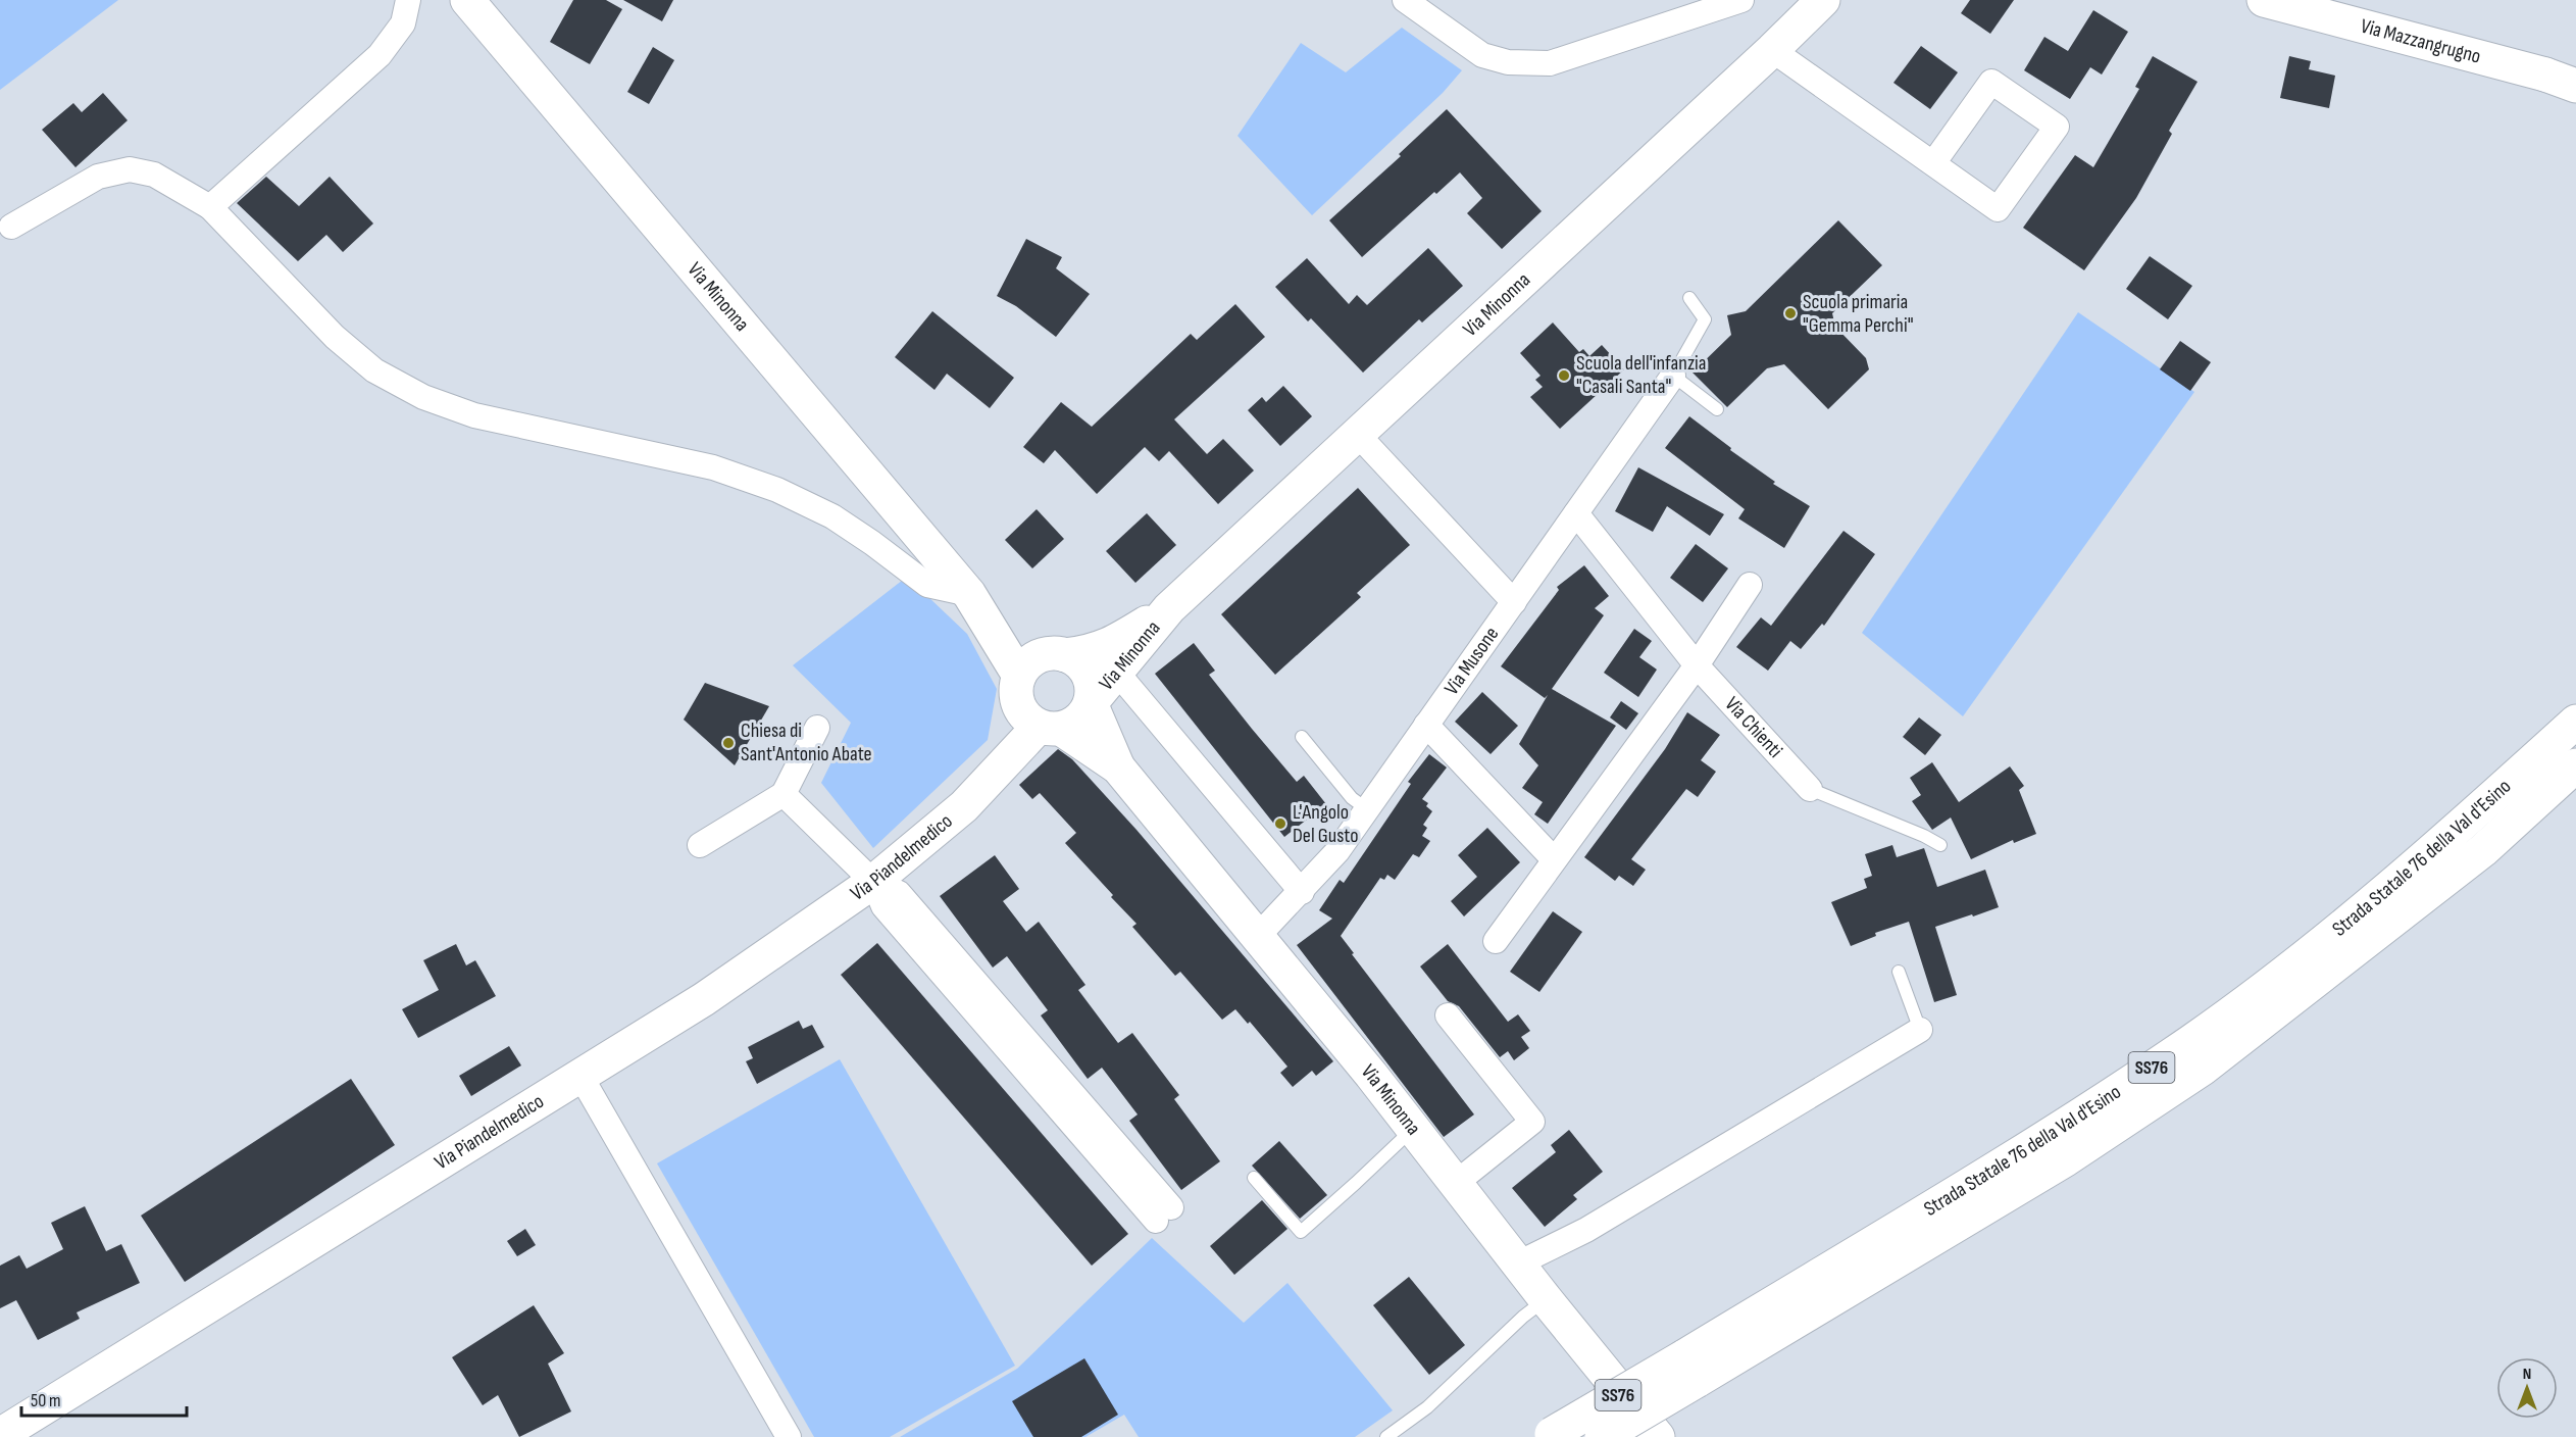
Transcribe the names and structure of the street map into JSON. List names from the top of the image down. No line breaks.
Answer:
{"streets":{"main road":["Via Mazzangrugno","Via Minonna","Via Piandelmedico","Strada Statale 76 della Val d'Esino","SS76"],"street":["Via Musone","Via Chienti"]},"crossings":[["Via Minonna","Via Musone"],["Via Minonna","Via Piandelmedico"],["Via Musone","Via Chienti"]],"places":["Scuola primaria \"Gemma Perchi\"","Scuola dell'infanzia \"Casali Santa\"","Chiesa di Sant'Antonio Abate","L'Angolo Del Gusto"],"scale_bar":"50 m","north":"top"}
